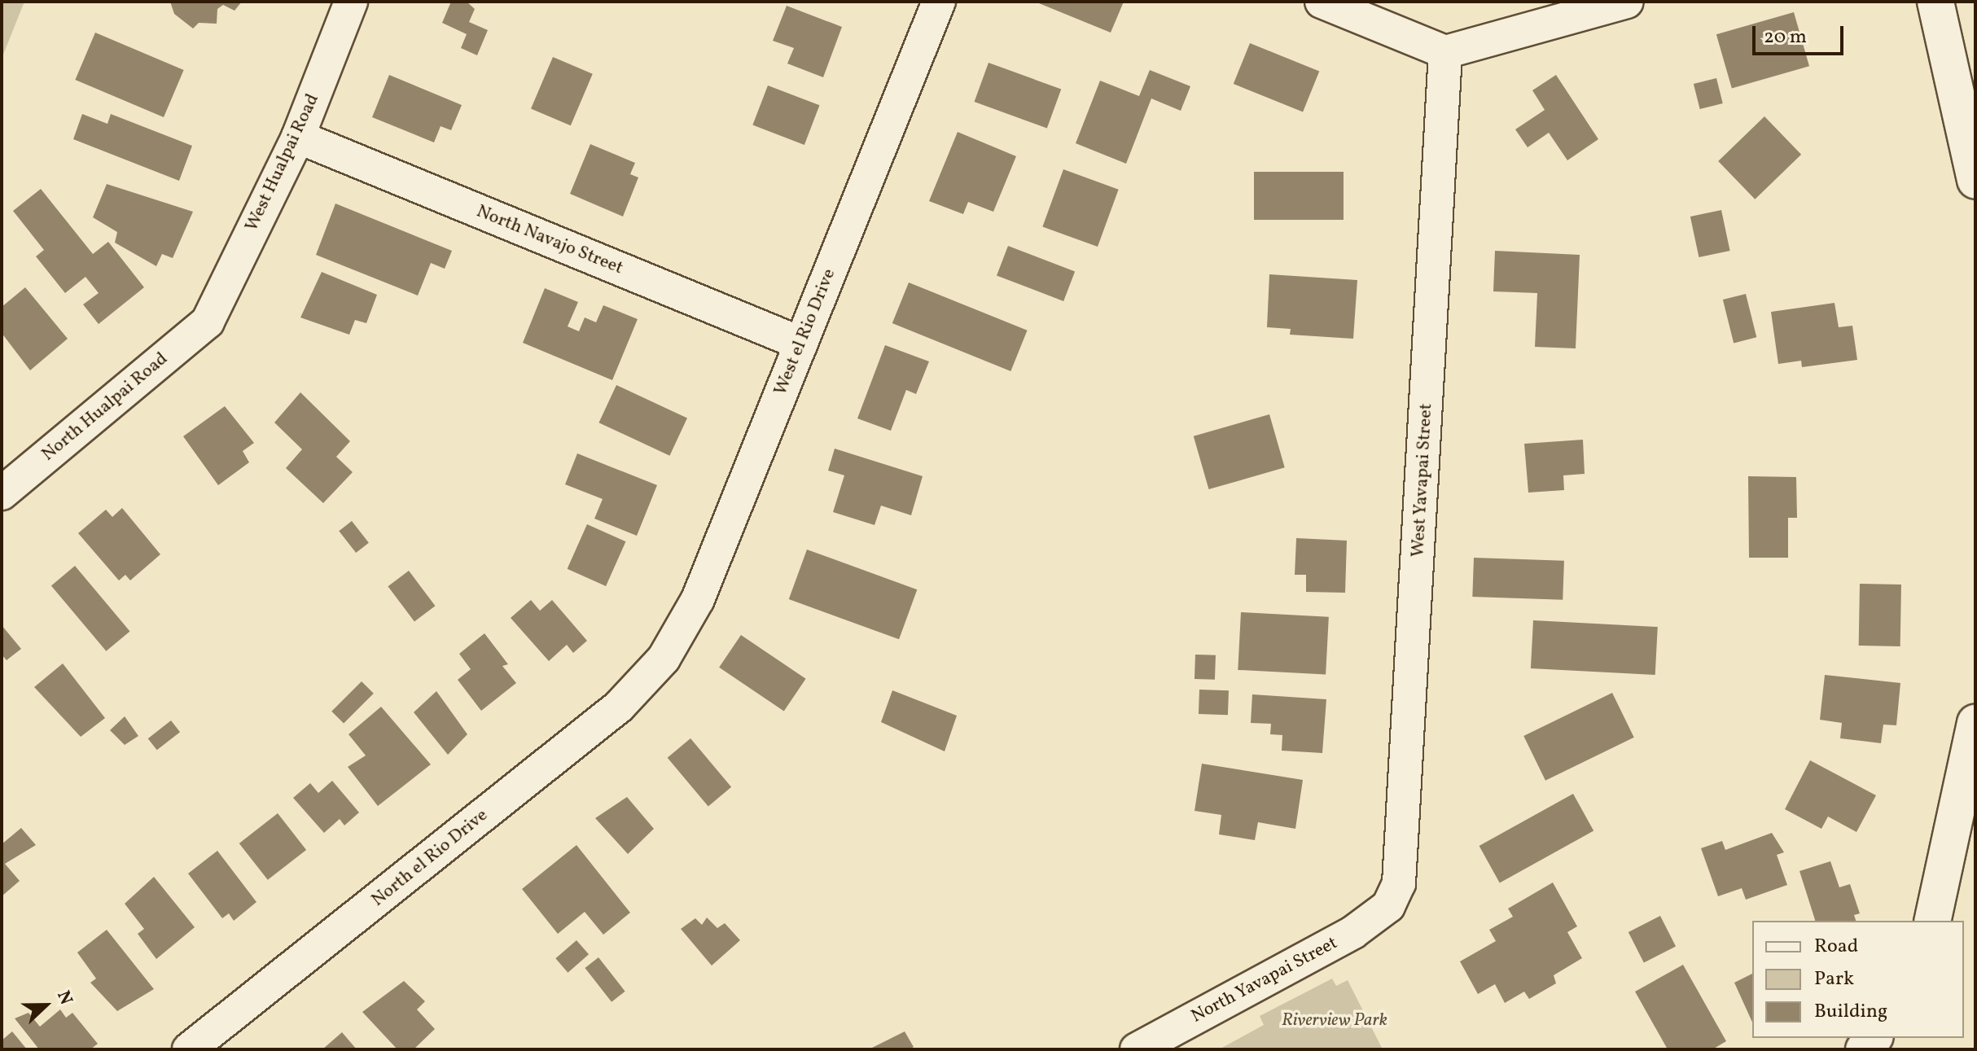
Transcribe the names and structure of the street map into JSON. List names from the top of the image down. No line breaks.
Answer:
{"streets":{"street":["West Hualpai Road","North Navajo Street","West el Rio Drive","North Hualpai Road","West Yavapai Street","North el Rio Drive","North Yavapai Street"]},"crossings":[["West Hualpai Road","North Navajo Street"],["West Hualpai Road","North Hualpai Road"],["North Navajo Street","West el Rio Drive"],["West el Rio Drive","North el Rio Drive"],["West Yavapai Street","North Yavapai Street"]],"parks":["Riverview Park"],"legend":["Road","Park","Building"],"scale_bar":"20 m","north":"right"}
